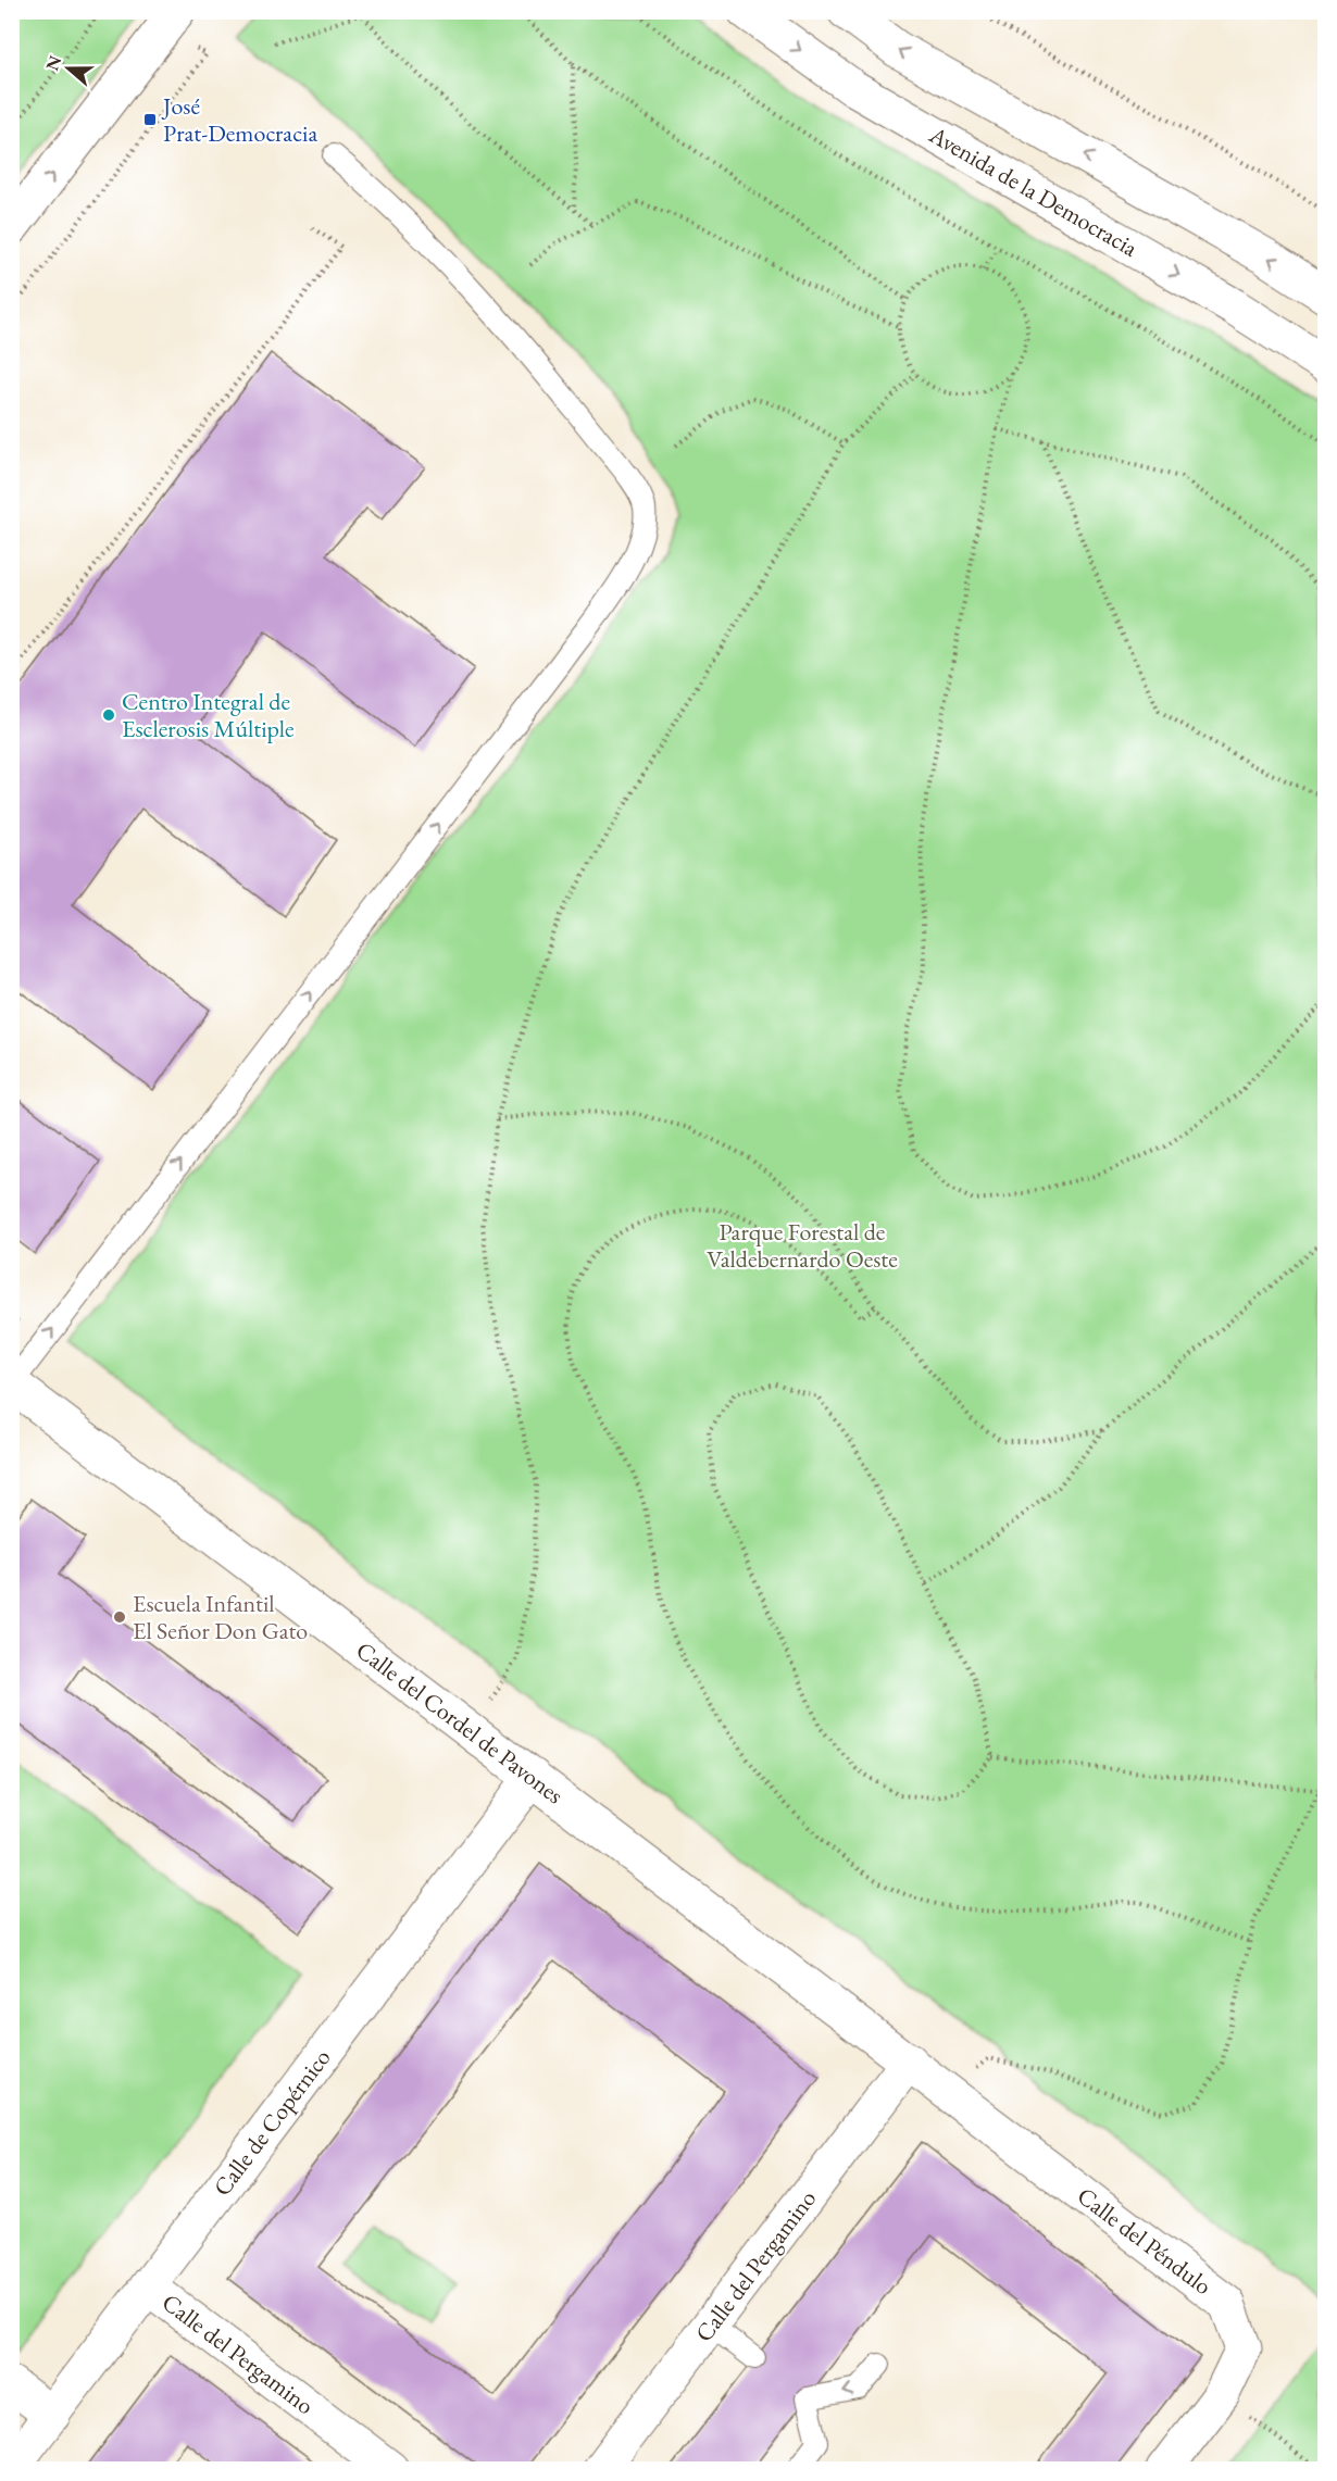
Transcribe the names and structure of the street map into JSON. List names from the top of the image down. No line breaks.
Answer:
{"streets":{"street":["Avenida de la Democracia","Calle del Cordel de Pavones","Calle de Copérnico","Calle del Péndulo","Calle del Pergamino"]},"crossings":[["Calle del Cordel de Pavones","Calle de Copérnico"],["Calle del Cordel de Pavones","Calle del Péndulo"],["Calle del Cordel de Pavones","Calle del Pergamino"],["Calle de Copérnico","Calle del Pergamino"],["Calle del Péndulo","Calle del Pergamino"]],"parks":["Parque Forestal de Valdebernardo Oeste"],"places":{"transit":["José Prat-Democracia"],"other":["Centro Integral de Esclerosis Múltiple","Escuela Infantil El Señor Don Gato"]},"north":"left"}
